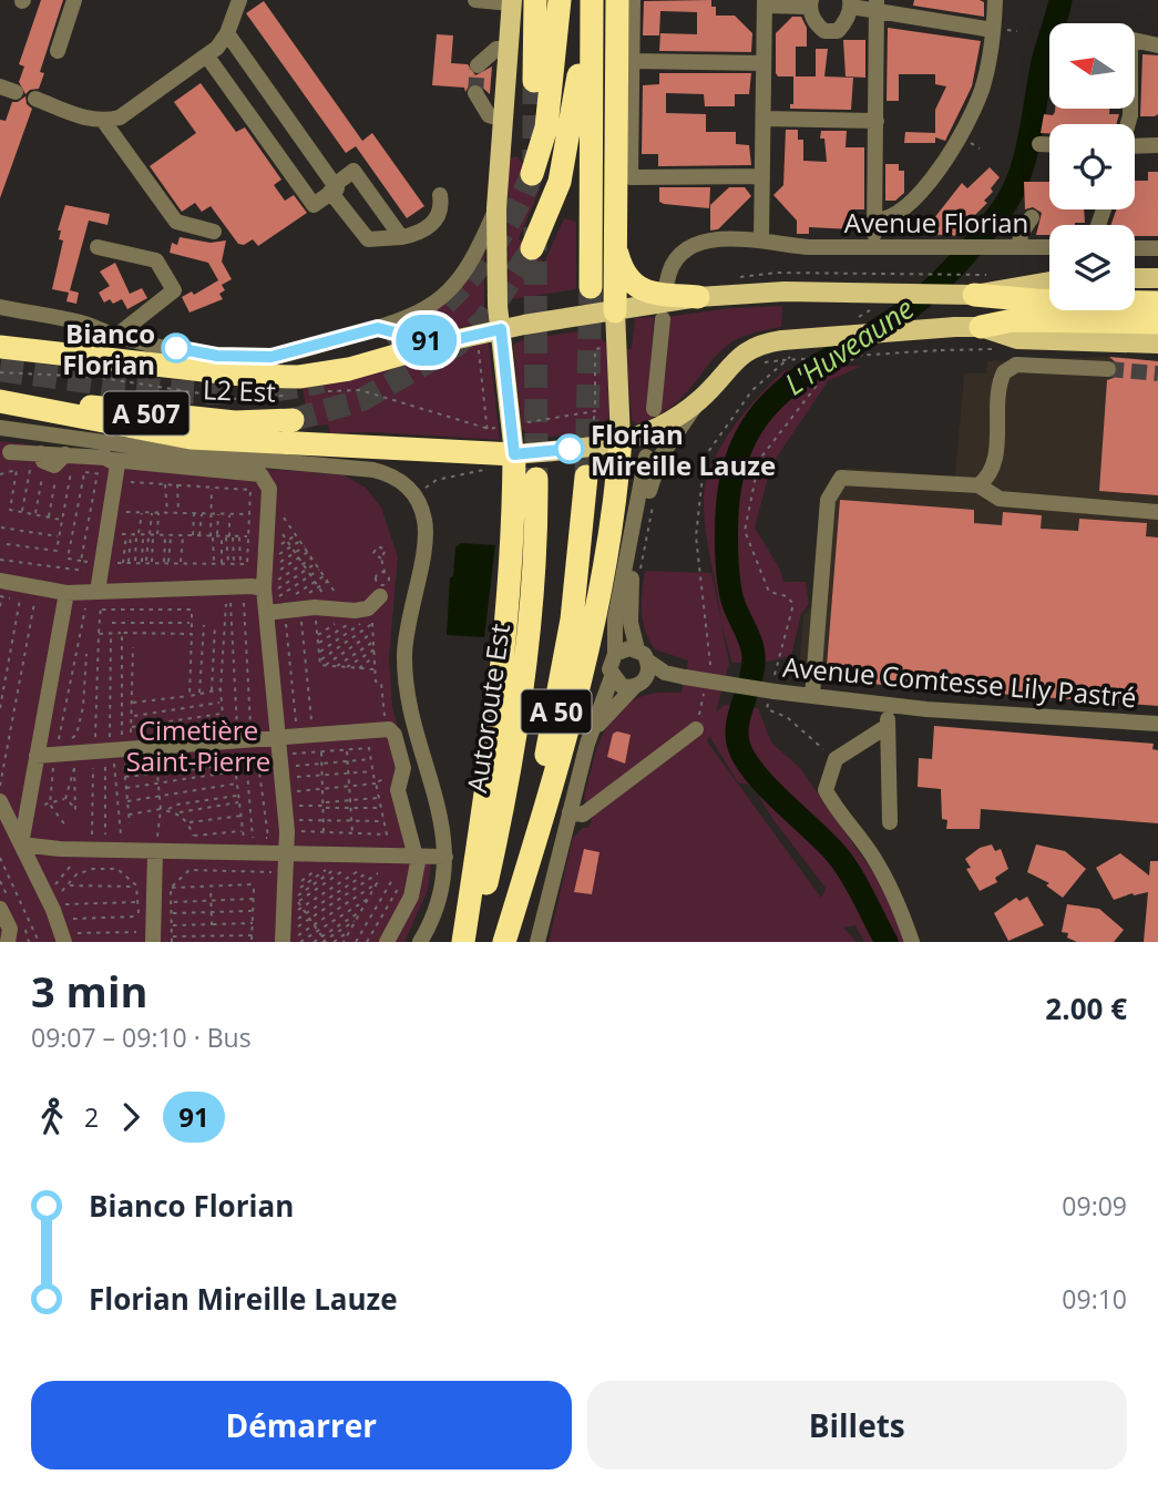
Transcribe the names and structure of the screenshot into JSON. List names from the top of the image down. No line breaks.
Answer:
{"streets":{"highway":["L2 Est","A 507","Autoroute Est","A 50"],"street":["Avenue Florian","Avenue Comtesse Lily Pastré"]},"water":["L'Huveaune"],"parks":["Cimetière Saint-Pierre"],"places":["Bianco Florian","Florian Mireille Lauze"],"lines":["bus line 91"],"north":"left","page":{"on_map":"91","heading":["3 min","09:07 – 09:10 · Bus","2.00 €"],"legs":["2","91"],"list":[{"name":"Bianco Florian","value":"09:09"},{"name":"Florian Mireille Lauze","value":"09:10"}],"buttons":["Démarrer","Billets"]}}
